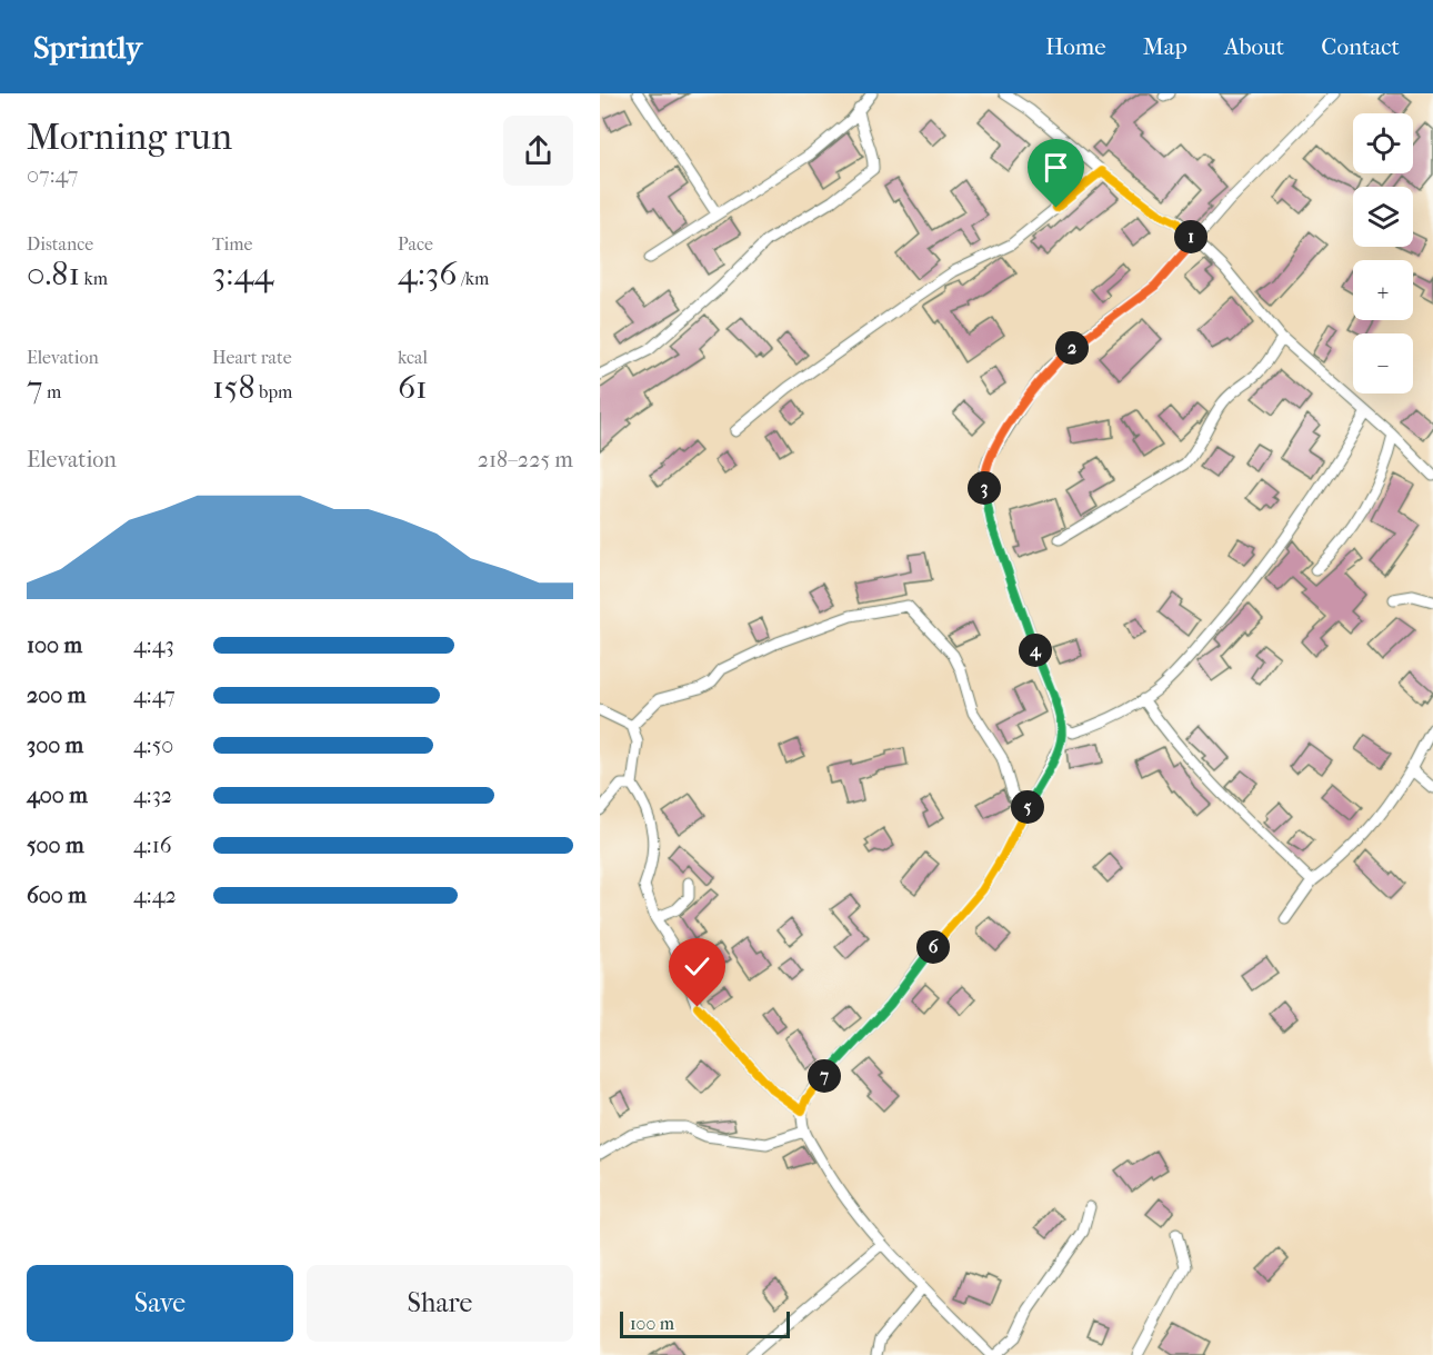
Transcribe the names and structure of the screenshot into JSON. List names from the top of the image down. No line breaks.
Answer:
{"scale_bar":"100 m","page":{"header":"Sprintly","nav":["Home","Map","About","Contact"],"heading":["Morning run","07:47"],"map_buttons":["+","−"],"stats":[["Distance","0.81 km"],["Time","3:44"],["Pace","4:36 /km"],["Elevation","7 m"],["Heart rate","158 bpm"],["kcal","61"]],"pins":["1","2","3","4","5","6","7"],"chart":["Elevation","218–225 m"],"list":[{"name":"100 m","note":"4:43"},{"name":"200 m","note":"4:47"},{"name":"300 m","note":"4:50"},{"name":"400 m","note":"4:32"},{"name":"500 m","note":"4:16"},{"name":"600 m","note":"4:42"}],"buttons":["Save","Share"],"scale":"100 m"}}
